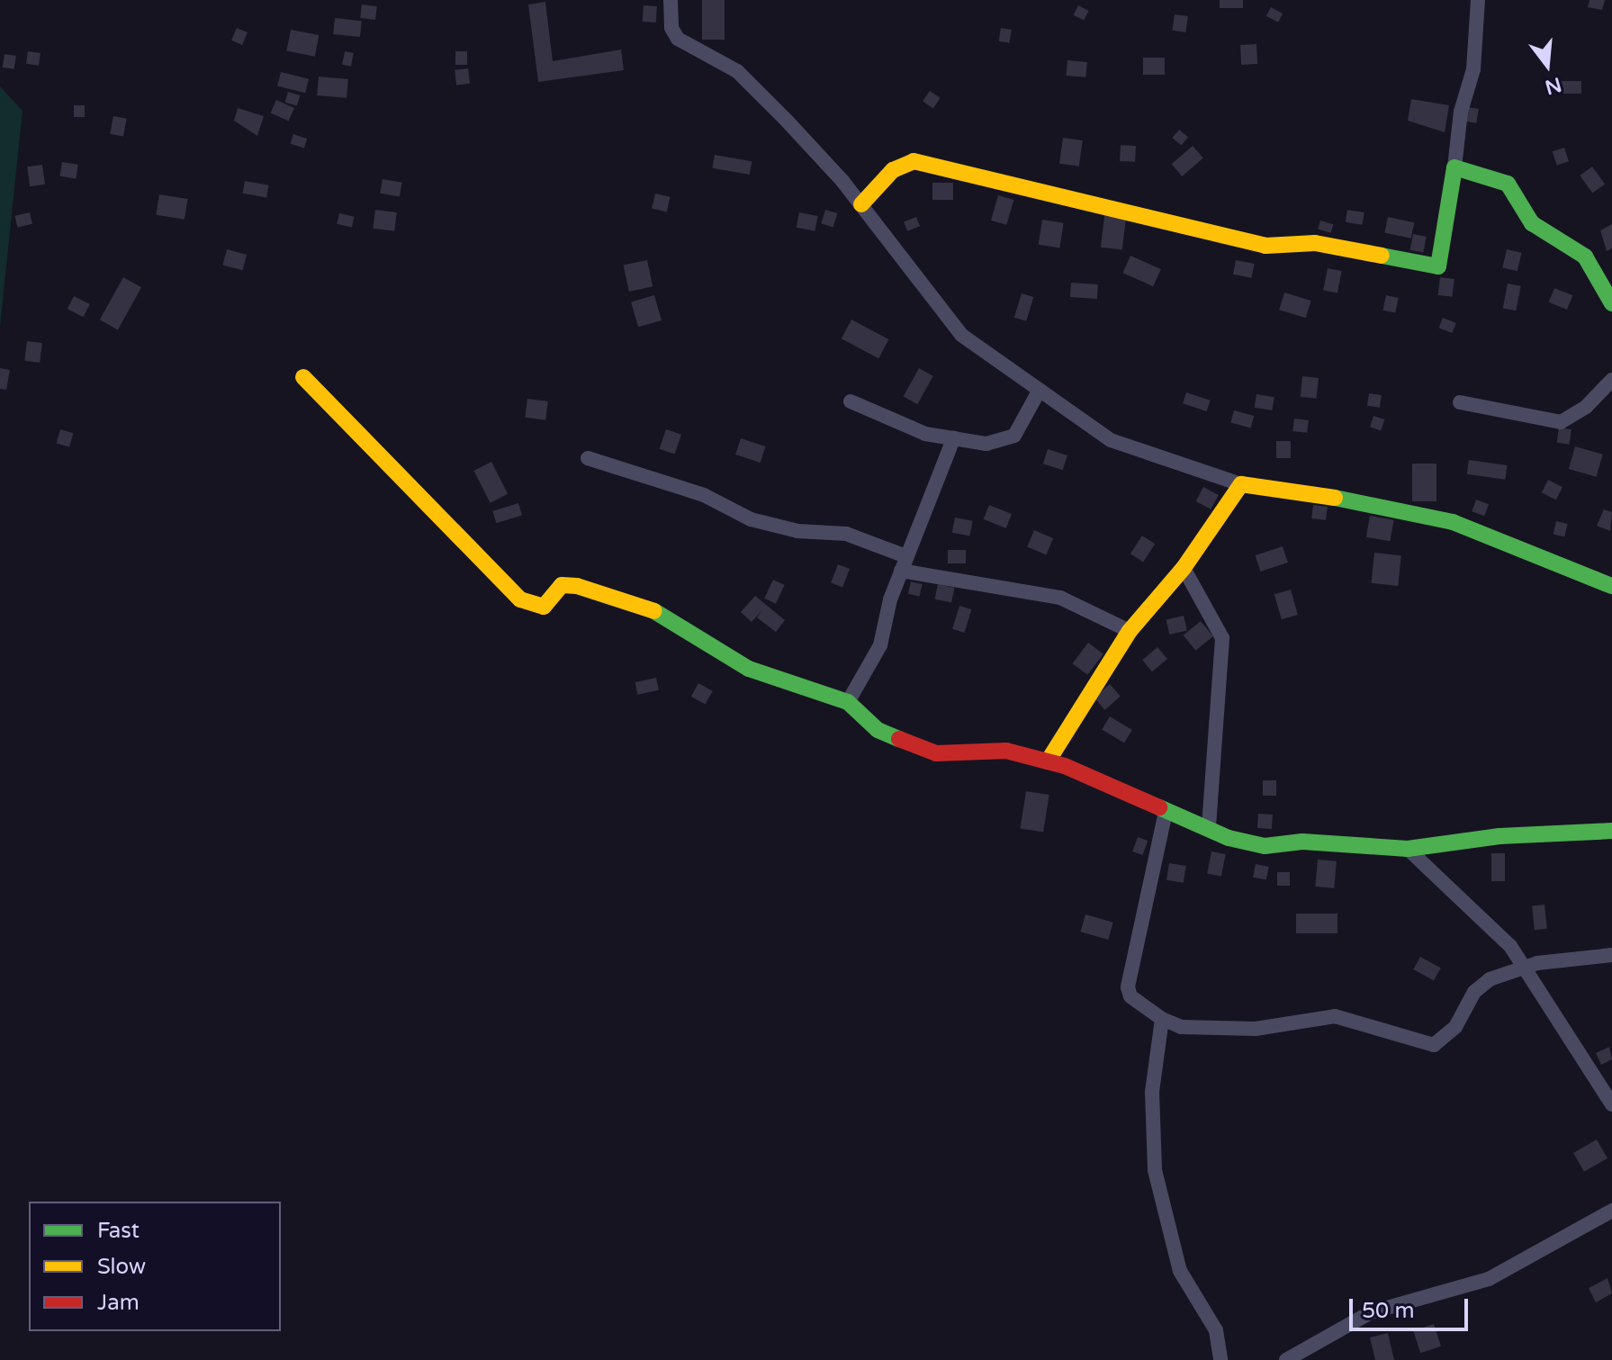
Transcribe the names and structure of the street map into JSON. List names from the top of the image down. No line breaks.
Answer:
{"legend":["Fast","Slow","Jam"],"scale_bar":"50 m","north":"bottom"}
